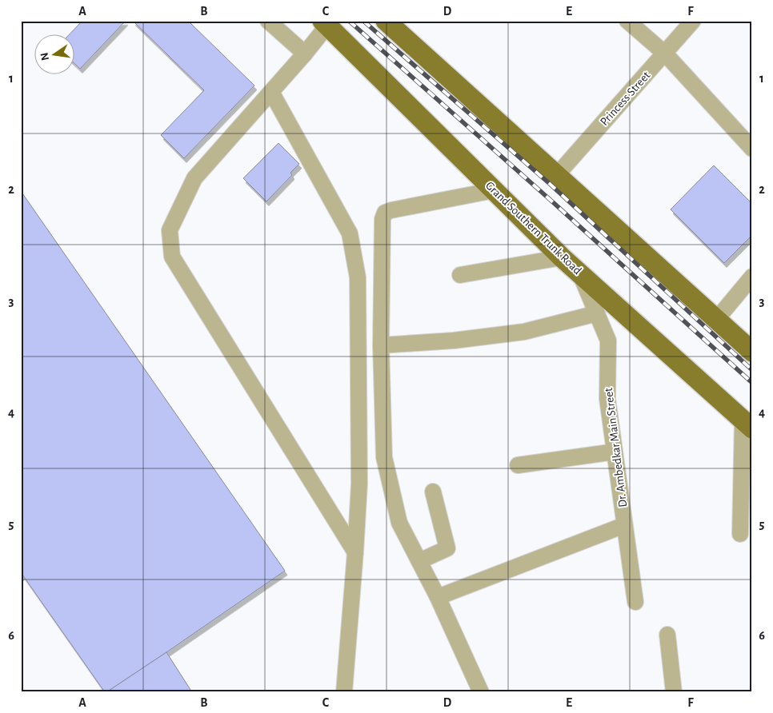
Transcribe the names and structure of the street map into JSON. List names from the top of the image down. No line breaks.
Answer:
{"streets":{"main road":["Grand Southern Trunk Road"],"street":["Princess Street","Dr. Ambedkar Main Street"]},"crossings":[["Grand Southern Trunk Road","Dr. Ambedkar Main Street"]],"north":"left","grid":{"columns":["A","B","C","D","E","F"],"rows":["1","2","3","4","5","6"]}}
